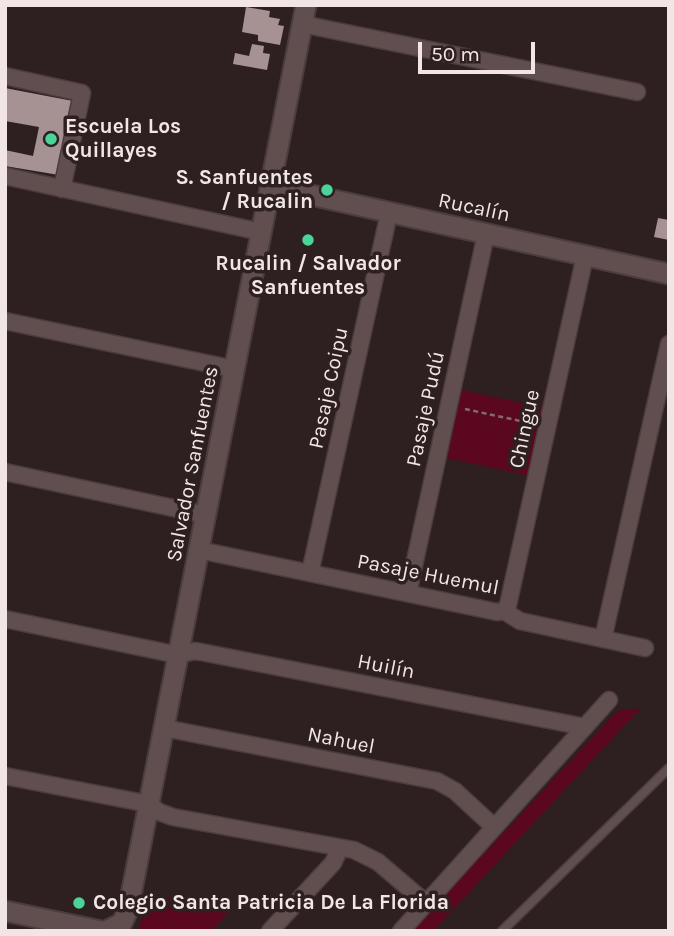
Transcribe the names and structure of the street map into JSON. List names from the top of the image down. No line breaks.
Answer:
{"streets":{"street":["Rucalín","Pasaje Coipu","Pasaje Pudú","Chingue","Salvador Sanfuentes","Pasaje Huemul","Huilín","Nahuel"]},"crossings":[["Rucalín","Pasaje Coipu"],["Rucalín","Pasaje Pudú"],["Rucalín","Chingue"],["Rucalín","Salvador Sanfuentes"],["Pasaje Coipu","Pasaje Huemul"],["Pasaje Pudú","Pasaje Huemul"],["Chingue","Pasaje Huemul"],["Salvador Sanfuentes","Pasaje Huemul"],["Salvador Sanfuentes","Huilín"],["Salvador Sanfuentes","Nahuel"]],"places":["Escuela Los Quillayes","S. Sanfuentes / Rucalin","Rucalin / Salvador Sanfuentes","Colegio Santa Patricia De La Florida"],"scale_bar":"50 m"}
